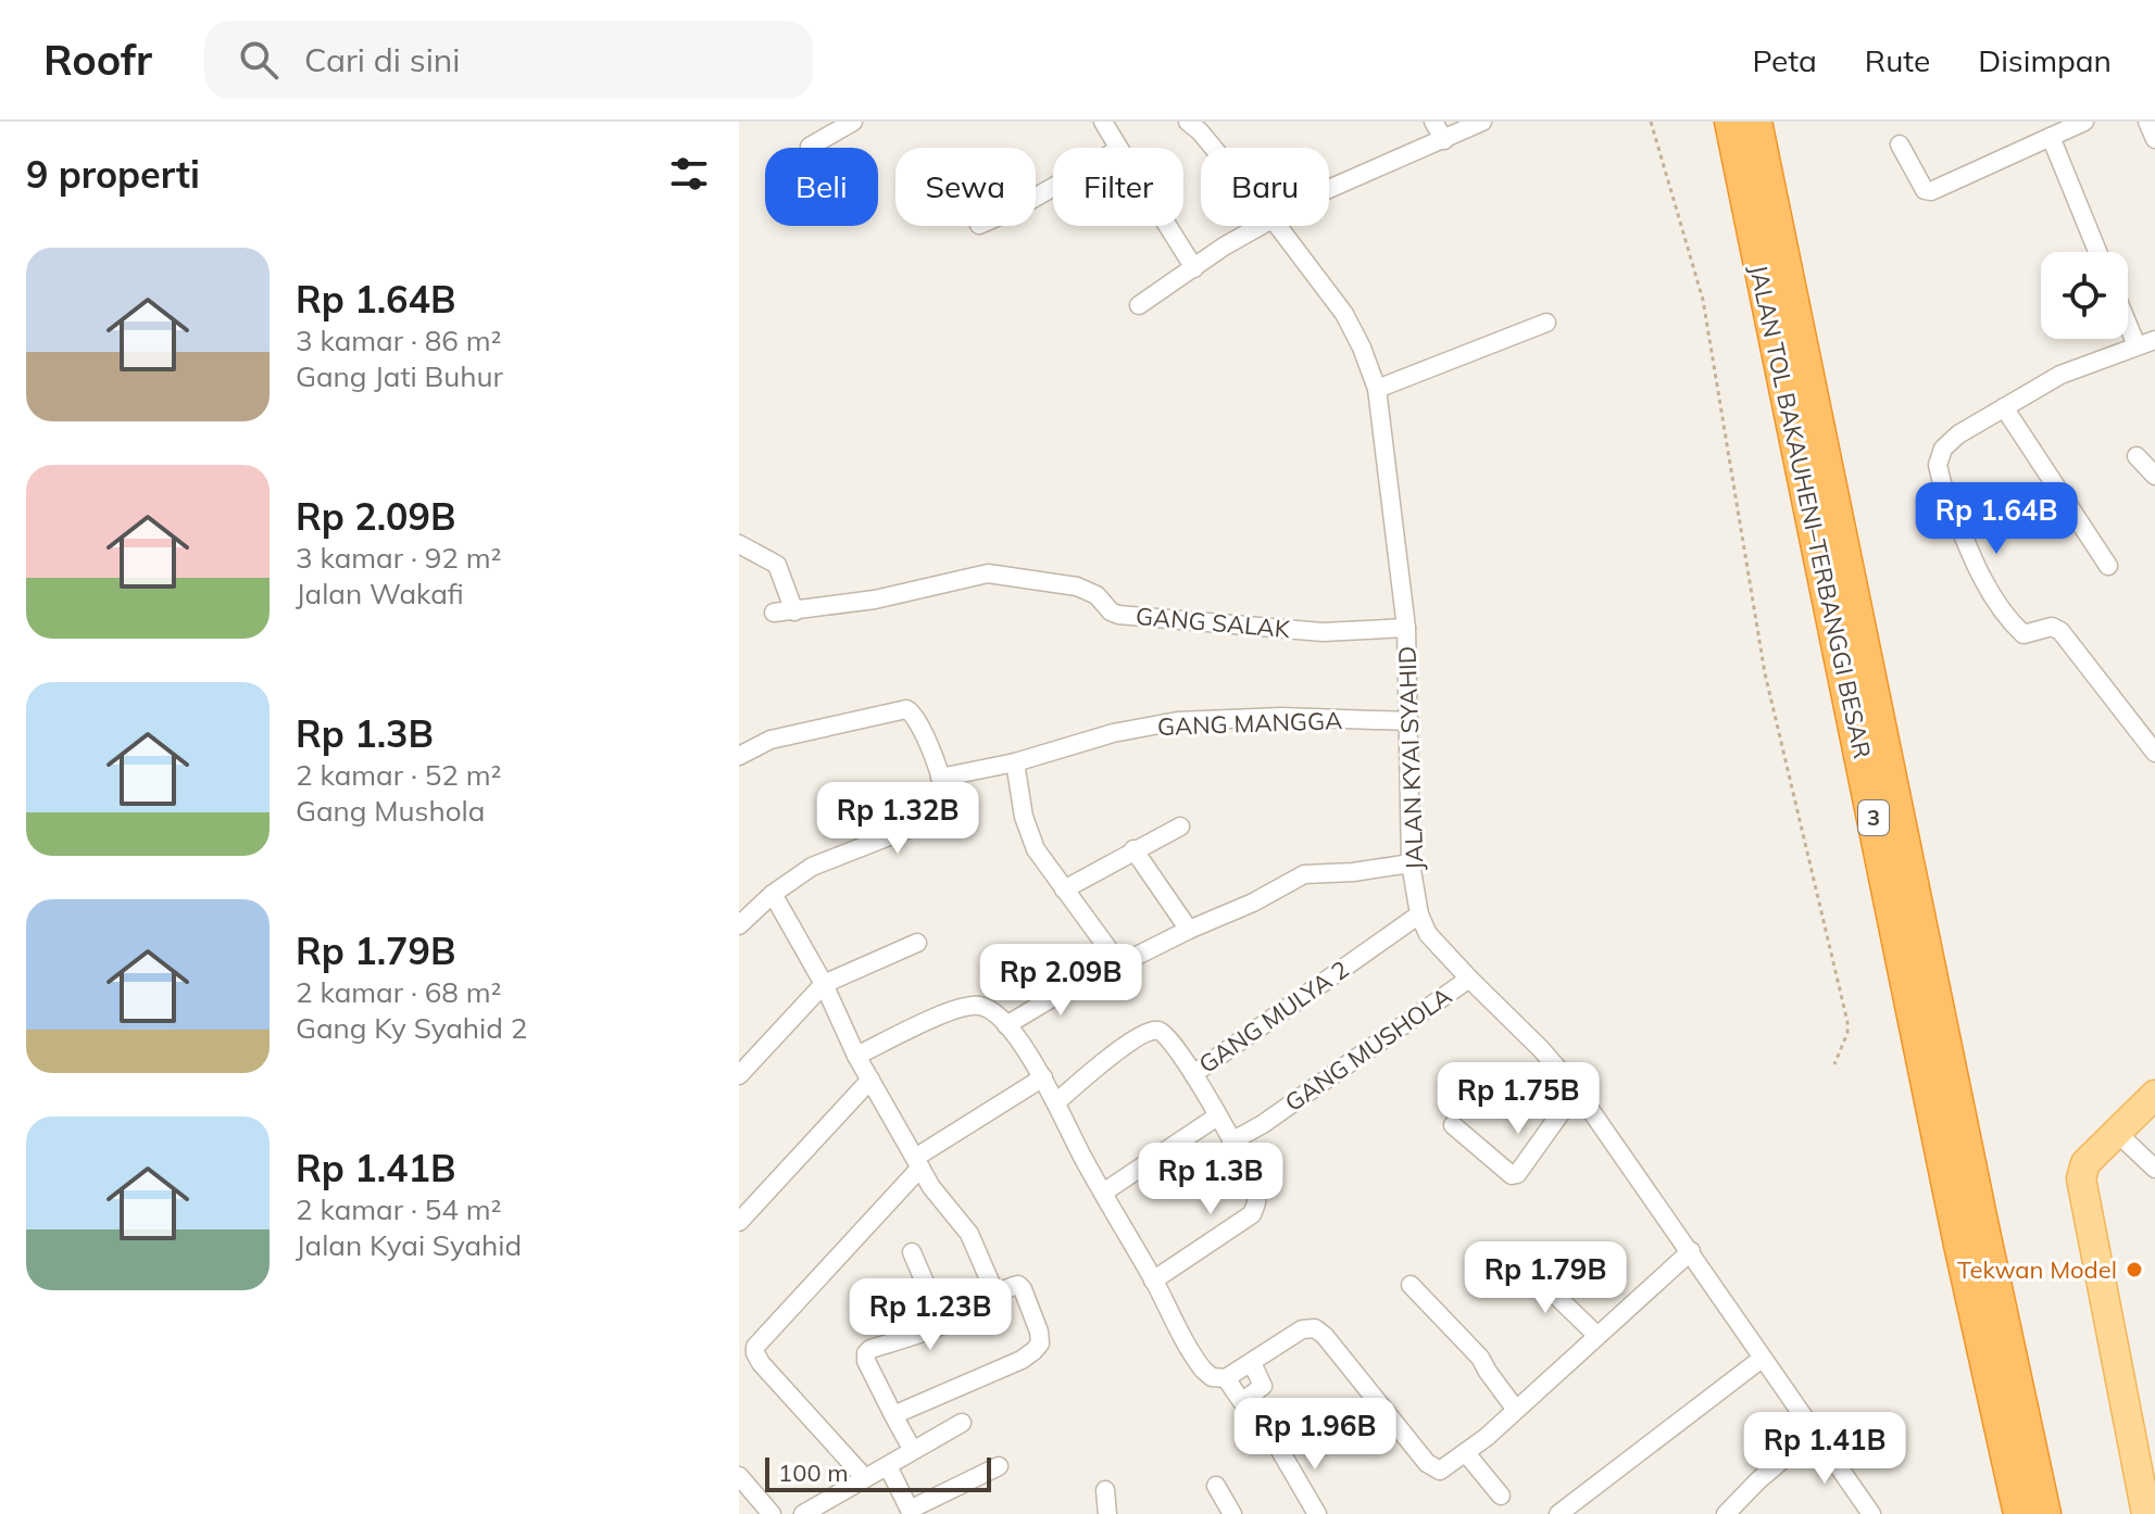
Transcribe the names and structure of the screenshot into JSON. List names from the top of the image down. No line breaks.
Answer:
{"streets":{"highway":["JALAN TOL BAKAUHENI–TERBANGGI BESAR","3"],"street":["GANG SALAK","GANG MANGGA","JALAN KYAI SYAHID","GANG MULYA 2","GANG MUSHOLA"]},"crossings":[["GANG SALAK","JALAN KYAI SYAHID"],["GANG MANGGA","JALAN KYAI SYAHID"],["JALAN KYAI SYAHID","GANG MULYA 2"],["JALAN KYAI SYAHID","GANG MUSHOLA"]],"places":["Tekwan Model"],"scale_bar":"100 m","page":{"header":"Roofr","search":"Cari di sini","nav":["Peta","Rute","Disimpan"],"heading":"9 properti","chip":["Beli","Sewa","Filter","Baru"],"list":[{"name":"Rp 1.64B","note":"3 kamar · 86 m² · Gang Jati Buhur"},{"name":"Rp 2.09B","note":"3 kamar · 92 m² · Jalan Wakafi"},{"name":"Rp 1.3B","note":"2 kamar · 52 m² · Gang Mushola"},{"name":"Rp 1.79B","note":"2 kamar · 68 m² · Gang Ky Syahid 2"},{"name":"Rp 1.41B","note":"2 kamar · 54 m² · Jalan Kyai Syahid"}],"price":["Rp 1.64B","Rp 1.32B","Rp 2.09B","Rp 1.75B","Rp 1.3B","Rp 1.79B","Rp 1.23B","Rp 1.96B","Rp 1.41B"],"scale":"100 m"}}
